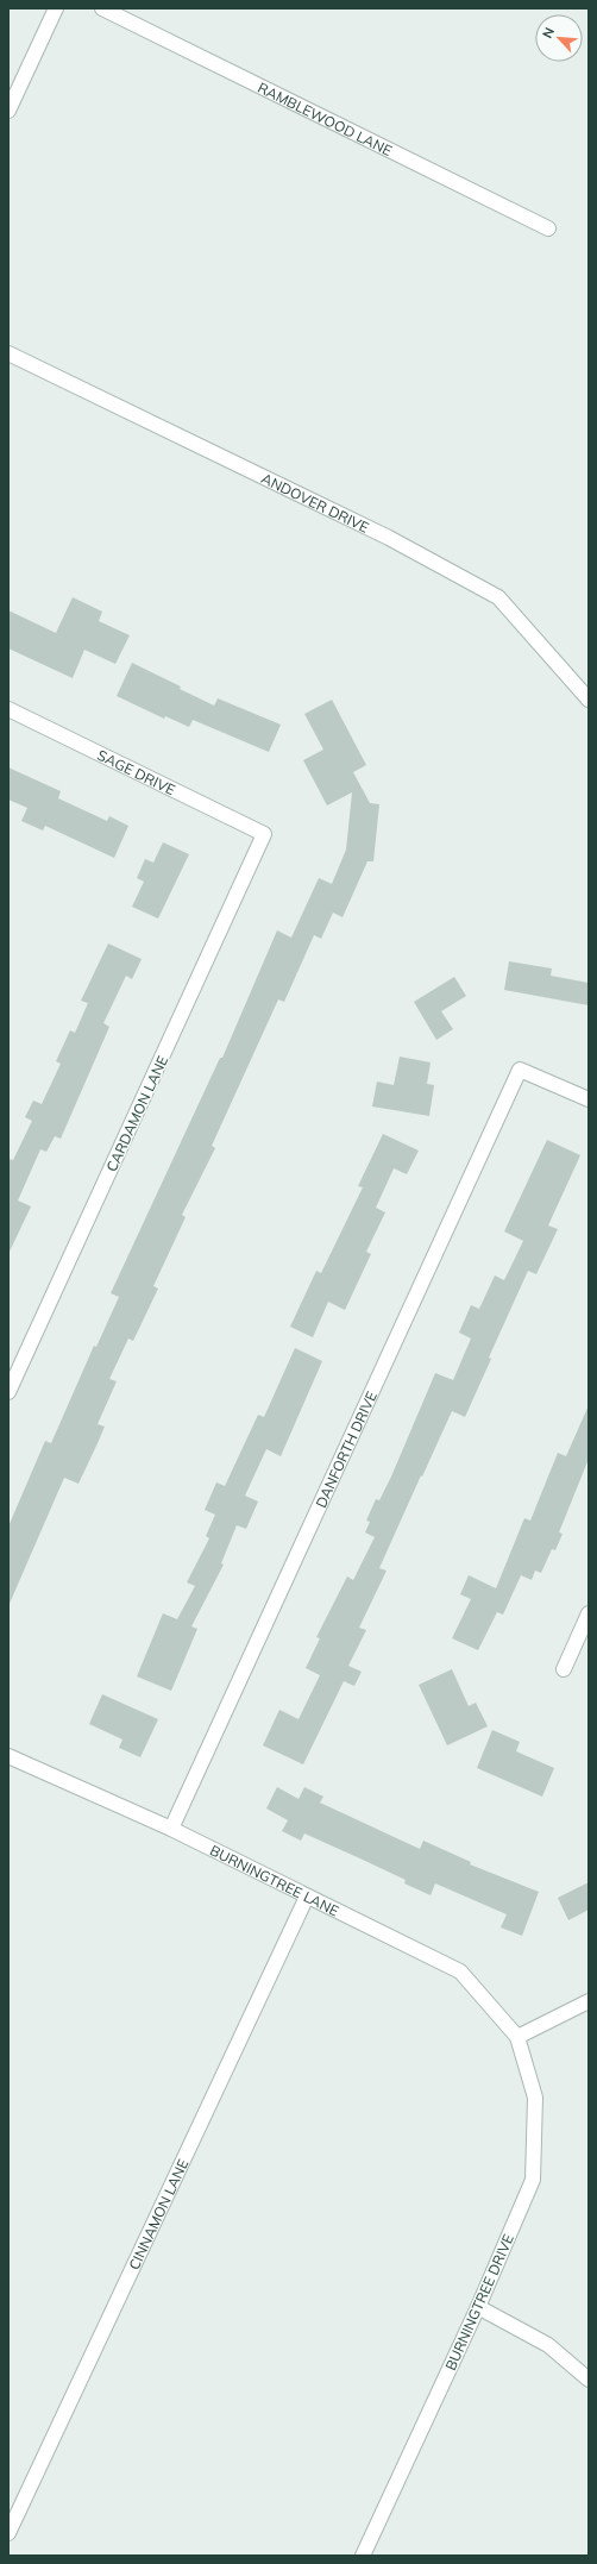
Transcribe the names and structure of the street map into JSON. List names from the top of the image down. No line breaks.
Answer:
{"streets":{"street":["RAMBLEWOOD LANE","ANDOVER DRIVE","SAGE DRIVE","CARDAMON LANE","DANFORTH DRIVE","BURNINGTREE LANE","CINNAMON LANE","BURNINGTREE DRIVE"]},"crossings":[["SAGE DRIVE","CARDAMON LANE"],["DANFORTH DRIVE","BURNINGTREE LANE"],["BURNINGTREE LANE","CINNAMON LANE"],["BURNINGTREE LANE","BURNINGTREE DRIVE"]],"north":"top left"}
